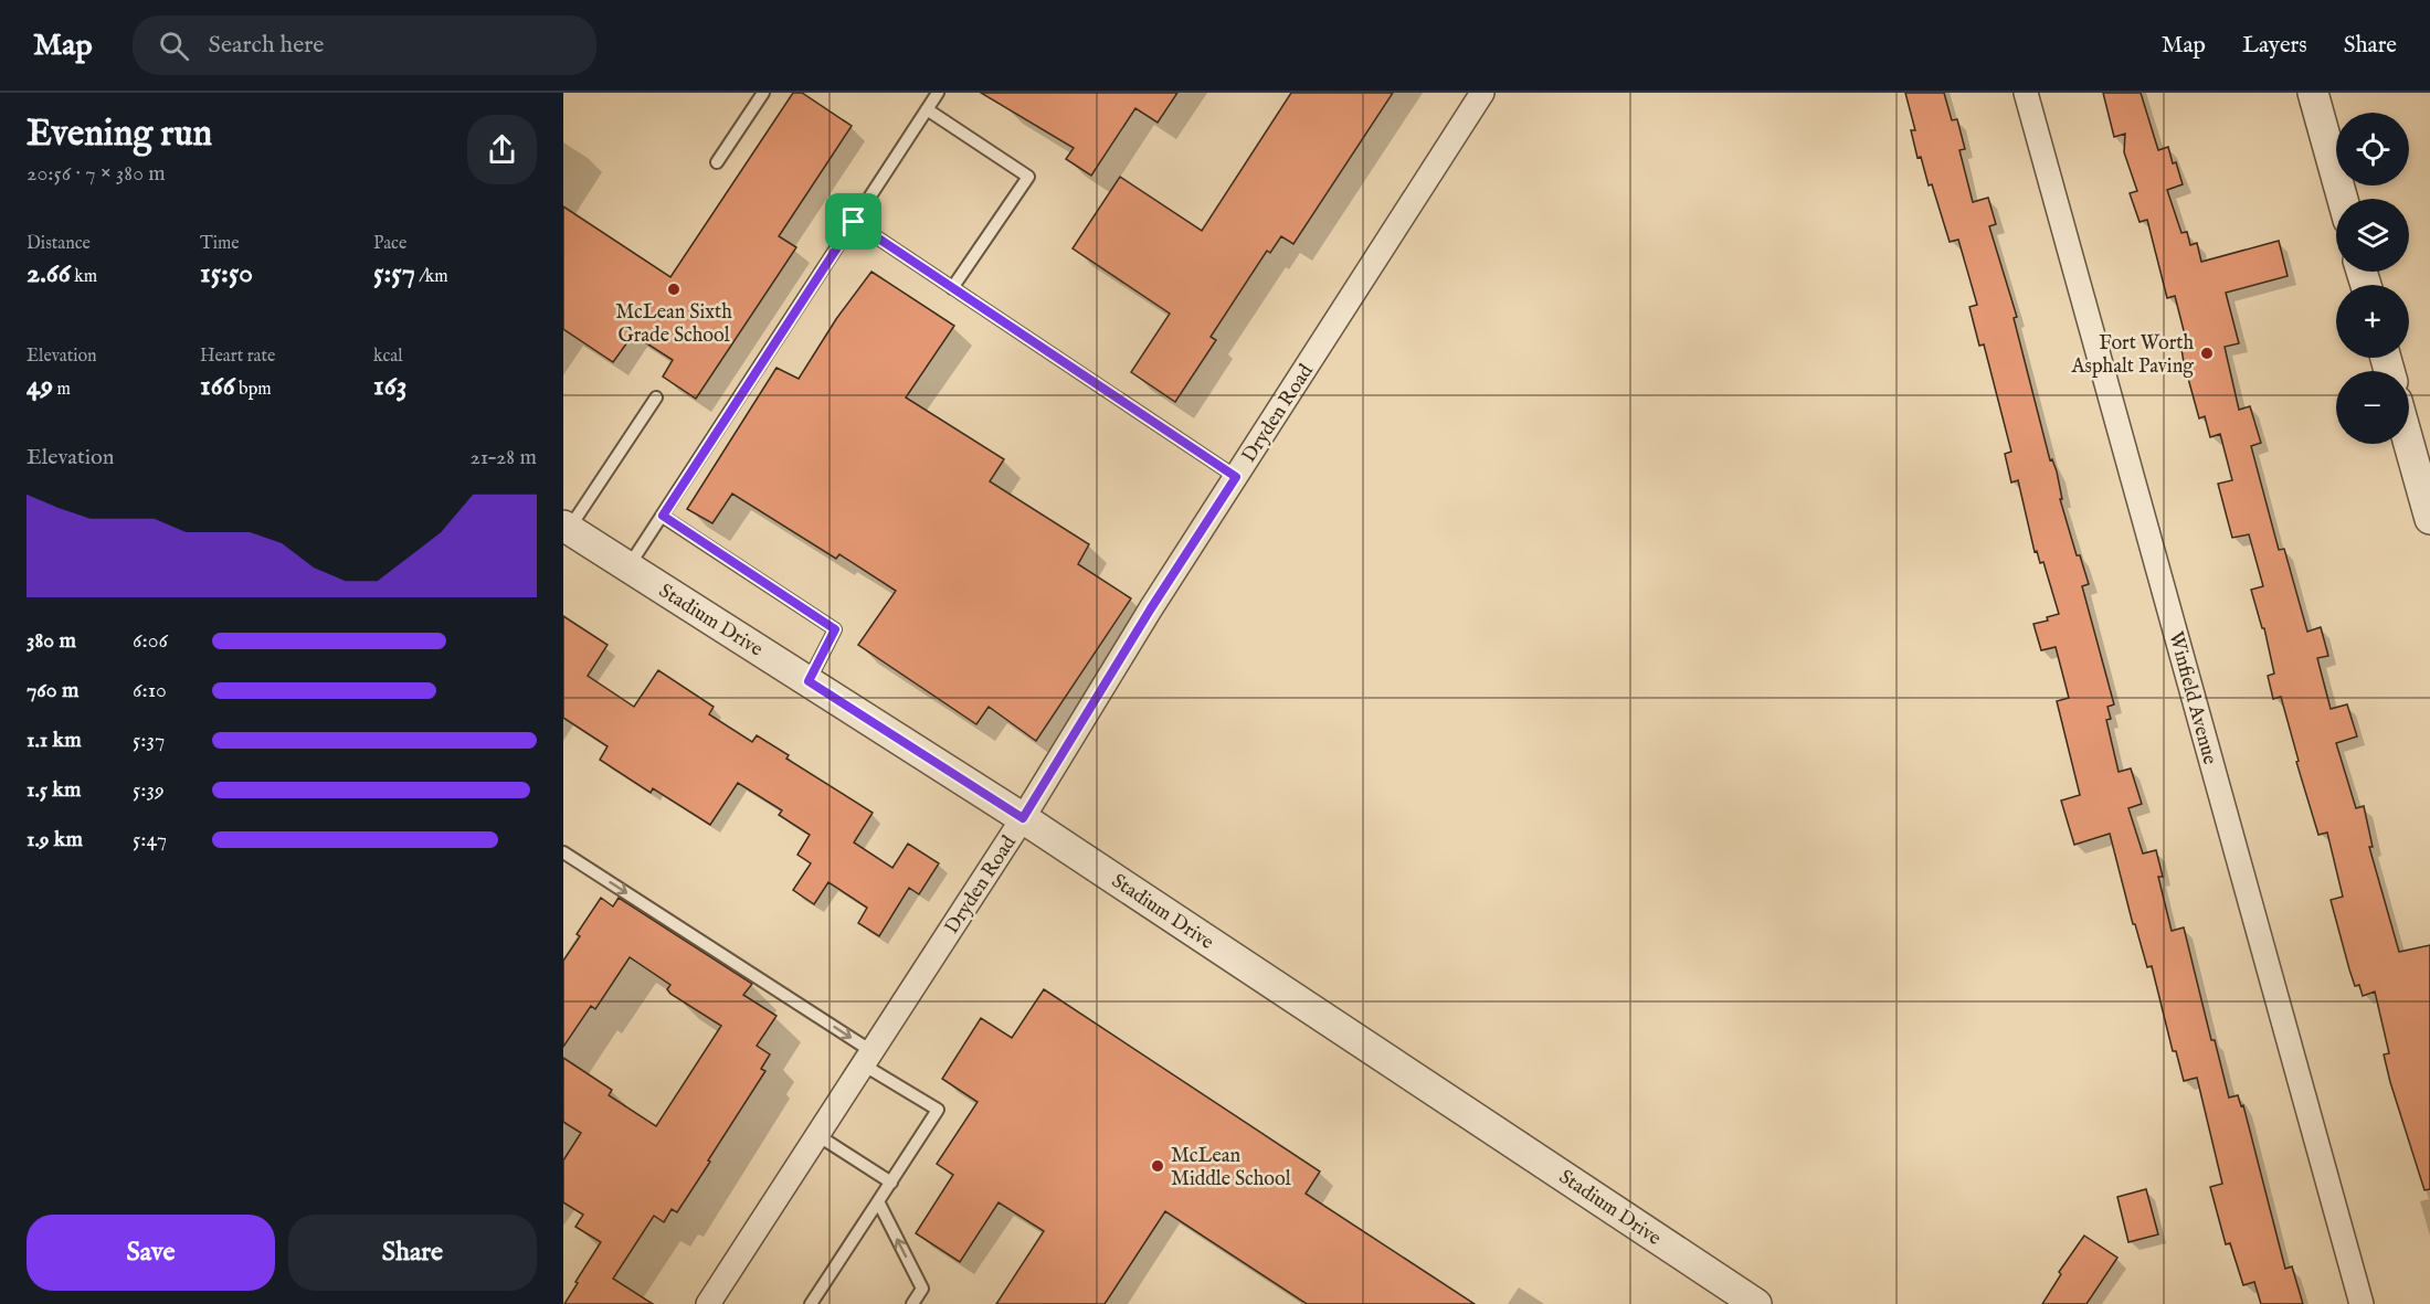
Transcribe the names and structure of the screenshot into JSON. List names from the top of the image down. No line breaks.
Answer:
{"streets":{"street":["Dryden Road","Stadium Drive","Winfield Avenue"]},"crossings":[["Dryden Road","Stadium Drive"]],"places":["McLean Sixth Grade School","Fort Worth Asphalt Paving","McLean Middle School"],"page":{"header":"Map","search":"Search here","nav":["Map","Layers","Share"],"heading":["Evening run","20:56 · 7 × 380 m"],"map_buttons":["+","−"],"stats":[["Distance","2.66 km"],["Time","15:50"],["Pace","5:57 /km"],["Elevation","49 m"],["Heart rate","166 bpm"],["kcal","163"]],"chart":["Elevation","21–28 m"],"list":[{"name":"380 m","note":"6:06"},{"name":"760 m","note":"6:10"},{"name":"1.1 km","note":"5:37"},{"name":"1.5 km","note":"5:39"},{"name":"1.9 km","note":"5:47"}],"buttons":["Save","Share"]}}
